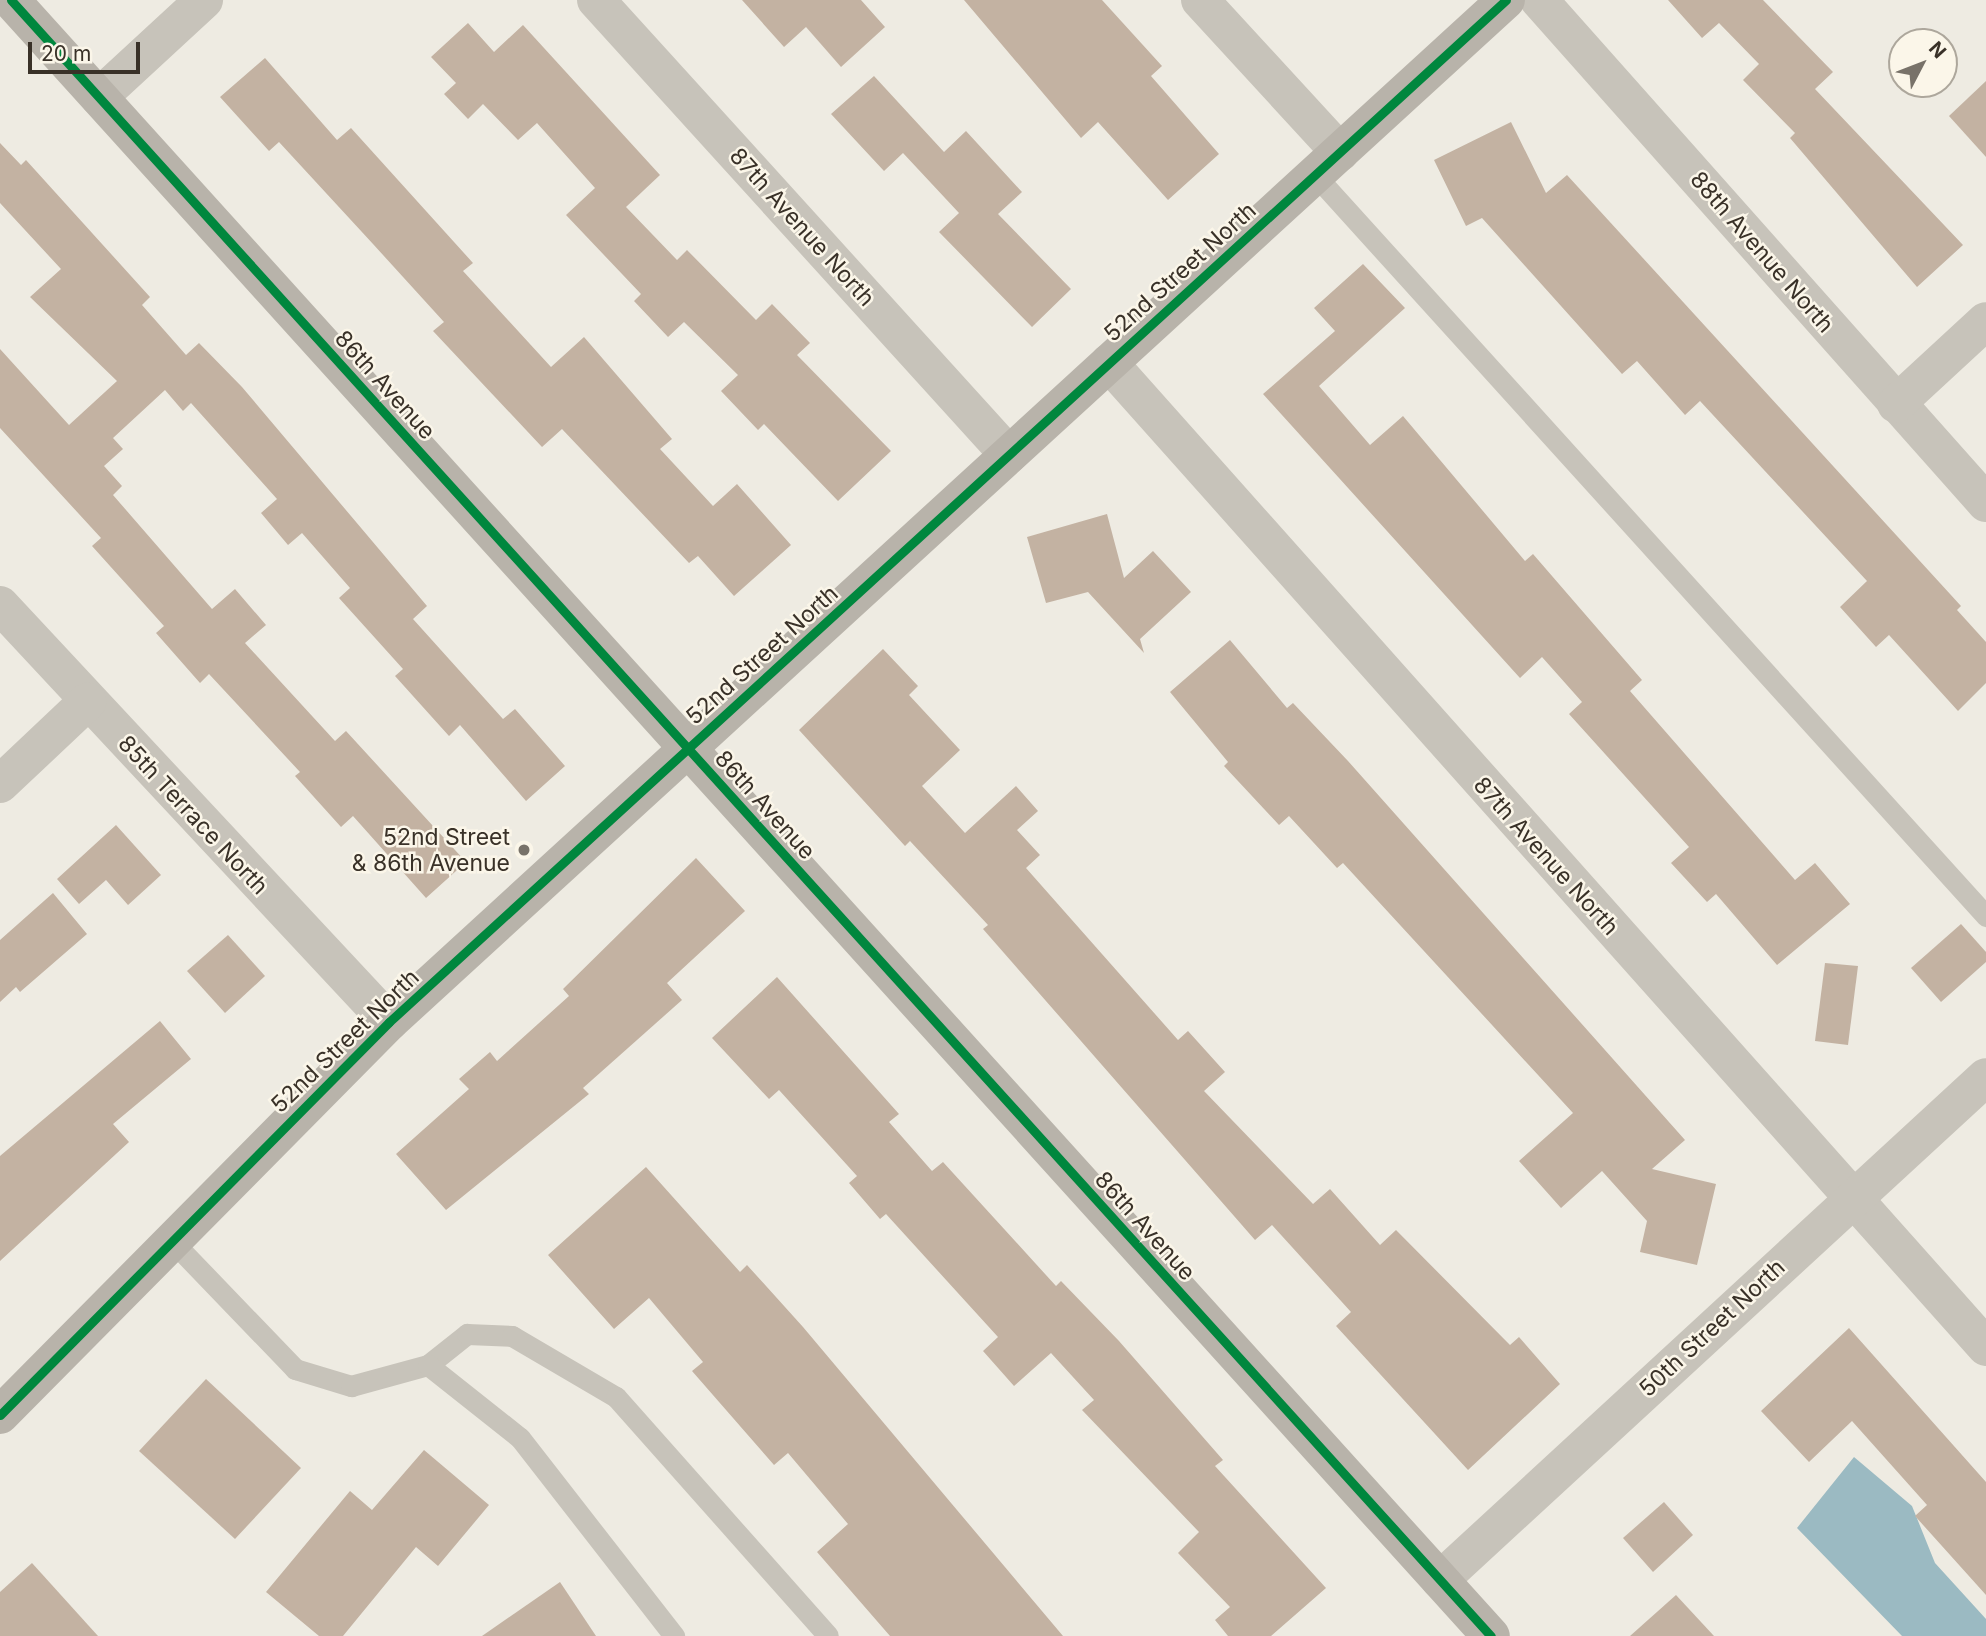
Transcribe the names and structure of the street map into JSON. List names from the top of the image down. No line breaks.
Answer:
{"streets":{"street":["87th Avenue North","88th Avenue North","52nd Street North","86th Avenue","85th Terrace North","50th Street North"]},"crossings":[["87th Avenue North","52nd Street North"],["87th Avenue North","50th Street North"],["52nd Street North","86th Avenue"],["52nd Street North","85th Terrace North"],["86th Avenue","50th Street North"]],"places":["52nd Street & 86th Avenue"],"scale_bar":"20 m","north":"top right"}
